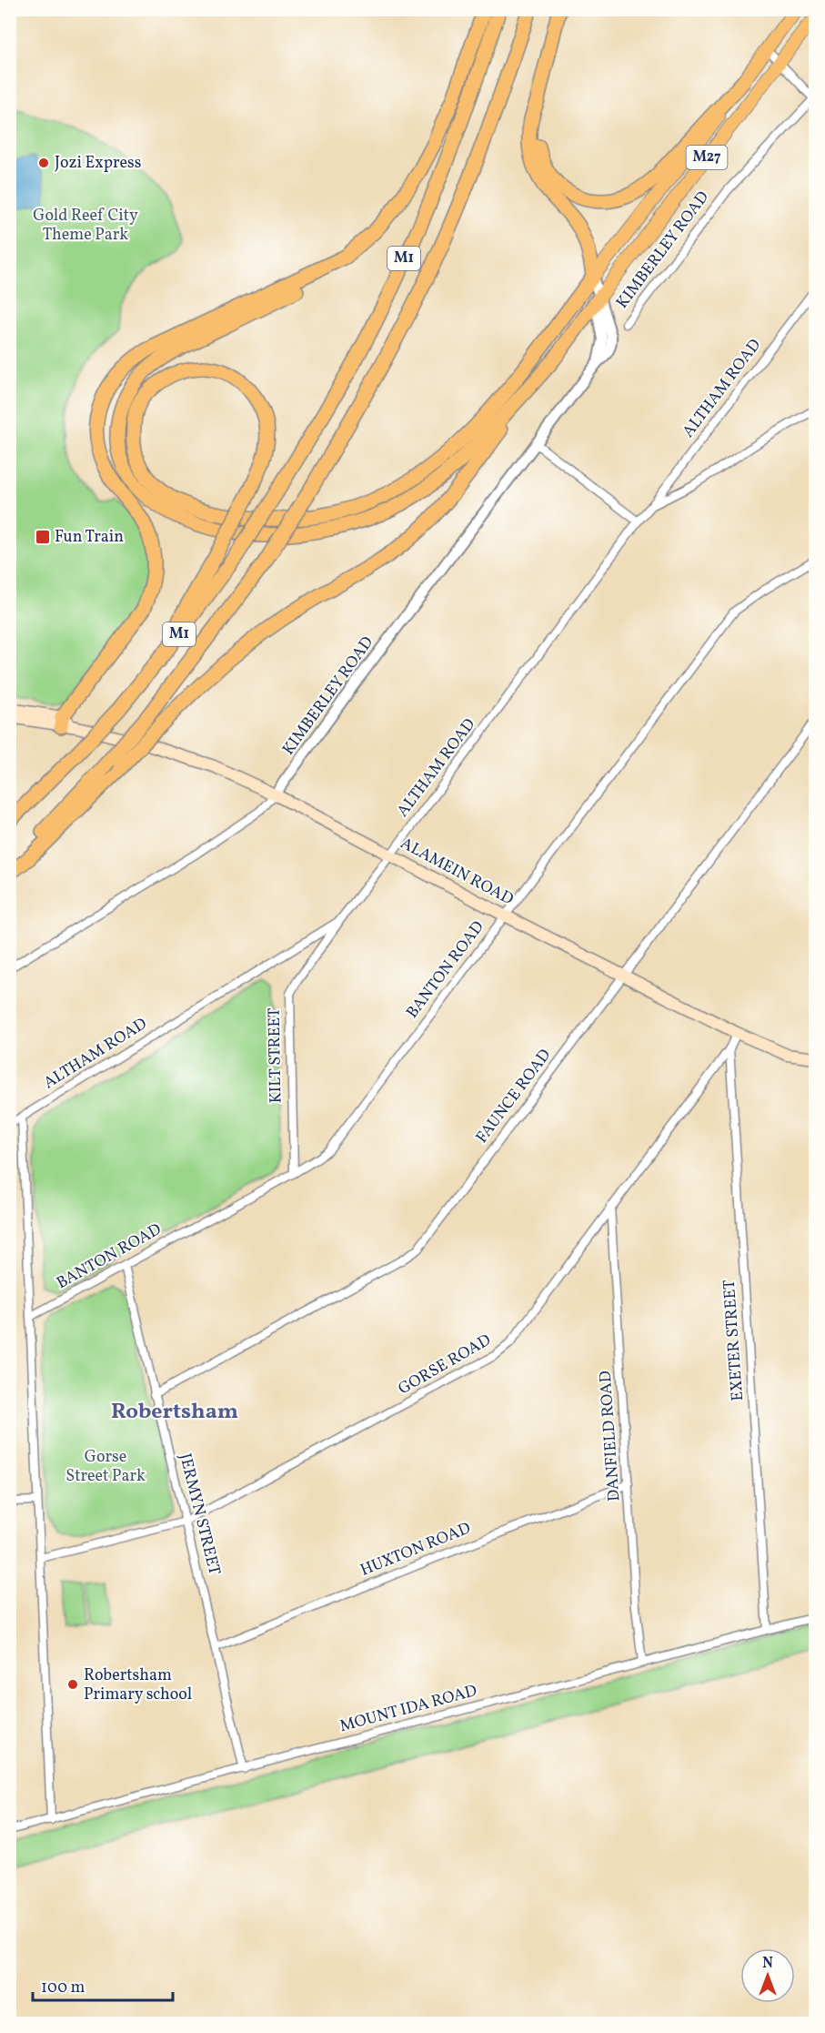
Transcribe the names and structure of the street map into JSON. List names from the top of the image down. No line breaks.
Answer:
{"streets":{"highway":["M1"],"main road":["M27","ALAMEIN ROAD"],"street":["KIMBERLEY ROAD","ALTHAM ROAD","BANTON ROAD","KILT STREET","FAUNCE ROAD","EXETER STREET","GORSE ROAD","DANFIELD ROAD","JERMYN STREET","HUXTON ROAD","MOUNT IDA ROAD"]},"crossings":[["M27","KIMBERLEY ROAD"],["KIMBERLEY ROAD","ALAMEIN ROAD"],["ALTHAM ROAD","ALAMEIN ROAD"],["ALTHAM ROAD","KILT STREET"],["ALAMEIN ROAD","BANTON ROAD"],["ALAMEIN ROAD","FAUNCE ROAD"],["ALAMEIN ROAD","GORSE ROAD"],["BANTON ROAD","KILT STREET"],["BANTON ROAD","JERMYN STREET"],["FAUNCE ROAD","JERMYN STREET"],["EXETER STREET","GORSE ROAD"],["EXETER STREET","MOUNT IDA ROAD"],["GORSE ROAD","DANFIELD ROAD"],["GORSE ROAD","JERMYN STREET"],["DANFIELD ROAD","HUXTON ROAD"],["DANFIELD ROAD","MOUNT IDA ROAD"],["JERMYN STREET","HUXTON ROAD"],["JERMYN STREET","MOUNT IDA ROAD"]],"districts":["Robertsham"],"parks":["Gold Reef City Theme Park","Gorse Street Park"],"places":{"other":["Jozi Express","Robertsham Primary school"],"transit":["Fun Train"]},"scale_bar":"100 m","north":"top"}
